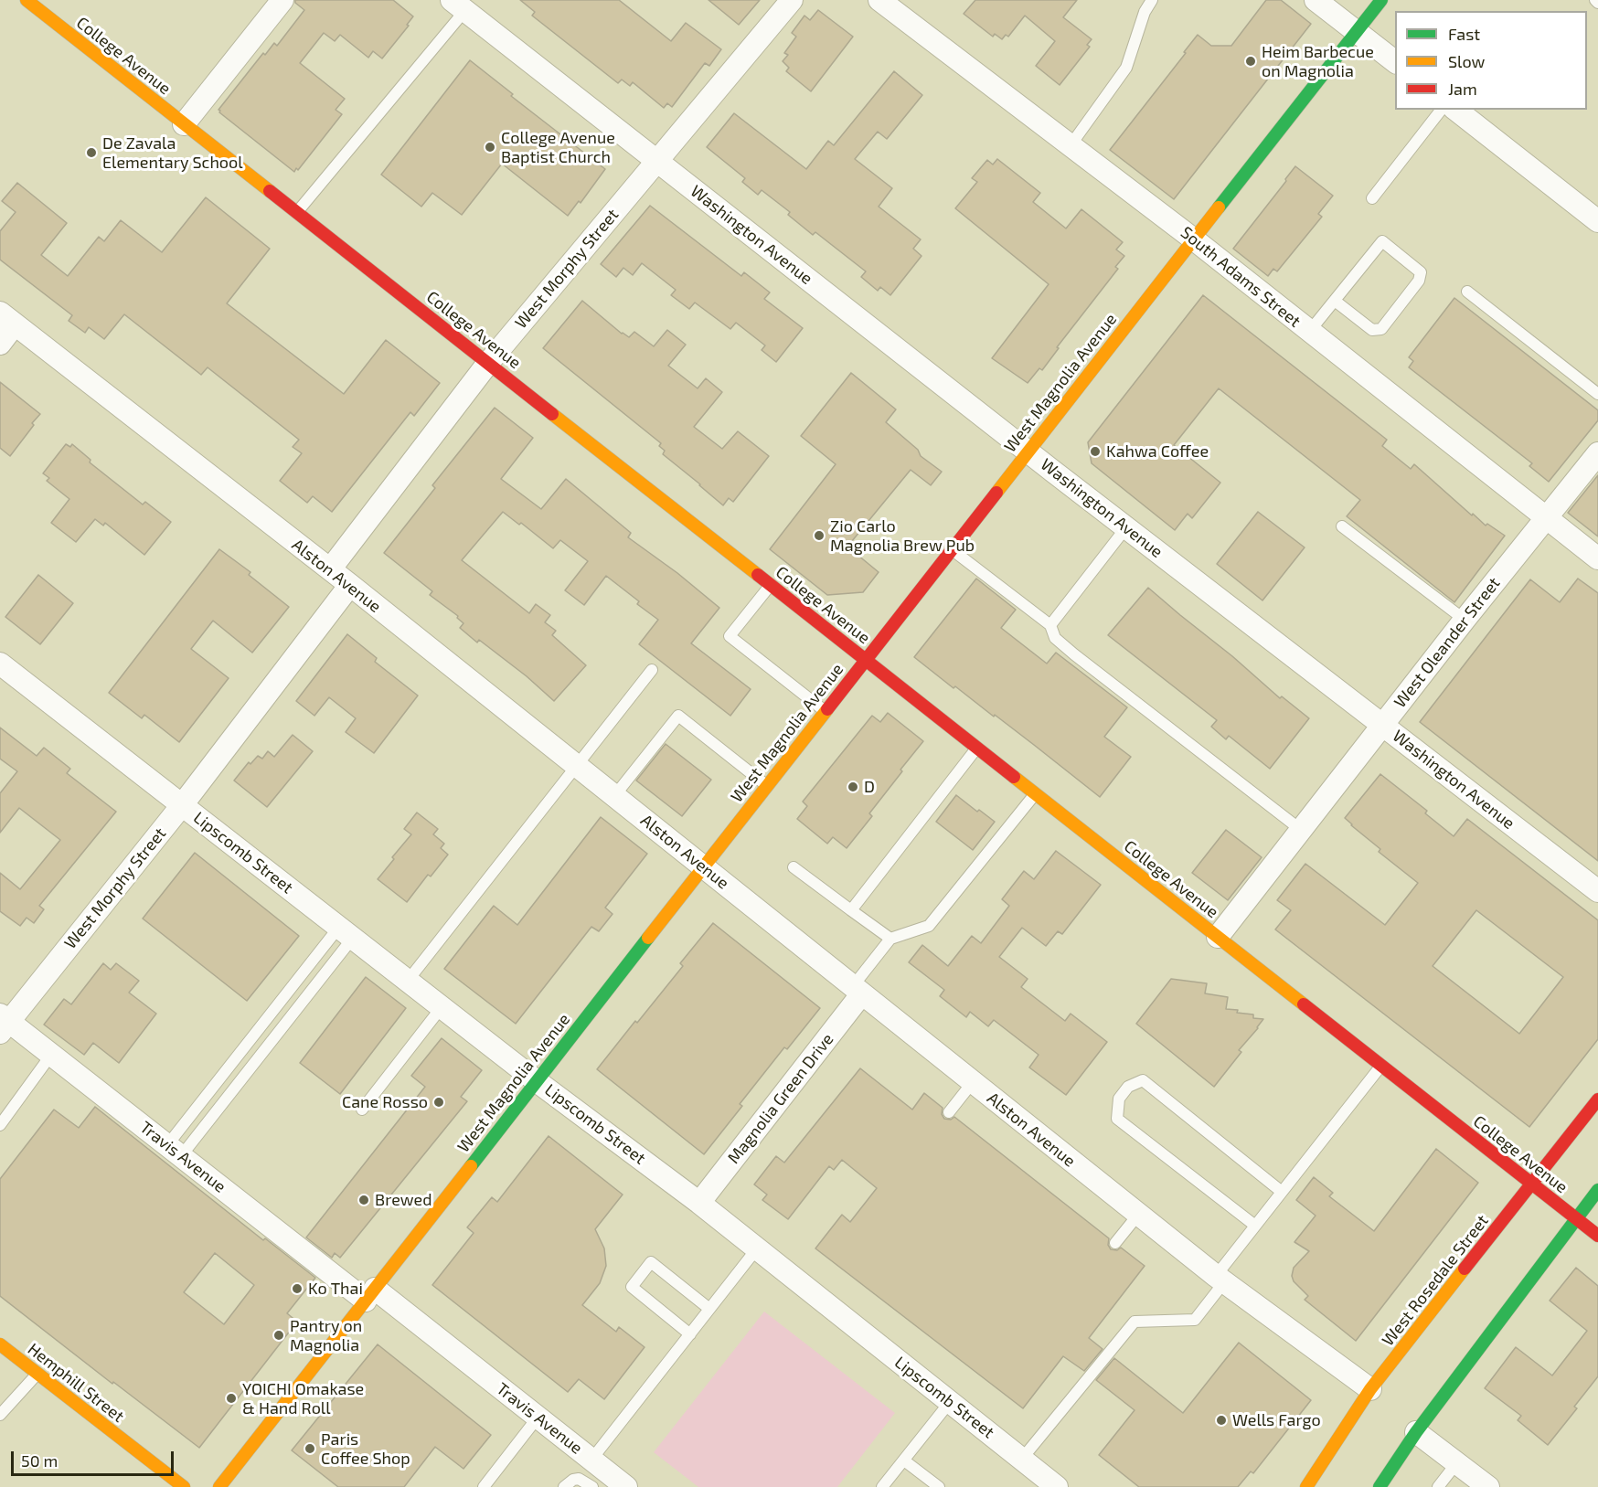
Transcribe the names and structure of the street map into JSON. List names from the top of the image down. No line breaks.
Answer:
{"streets":{"street":["College Avenue","Washington Avenue","West Morphy Street","South Adams Street","West Magnolia Avenue","Alston Avenue","West Oleander Street","Lipscomb Street","Magnolia Green Drive","Travis Avenue","West Rosedale Street","Hemphill Street"]},"crossings":[["College Avenue","West Morphy Street"],["College Avenue","West Magnolia Avenue"],["College Avenue","West Oleander Street"],["College Avenue","West Rosedale Street"],["Washington Avenue","West Morphy Street"],["Washington Avenue","West Magnolia Avenue"],["Washington Avenue","West Oleander Street"],["West Morphy Street","Alston Avenue"],["West Morphy Street","Lipscomb Street"],["West Morphy Street","Travis Avenue"],["South Adams Street","West Magnolia Avenue"],["South Adams Street","West Oleander Street"],["West Magnolia Avenue","Alston Avenue"],["West Magnolia Avenue","Lipscomb Street"],["West Magnolia Avenue","Travis Avenue"],["Alston Avenue","Magnolia Green Drive"],["Alston Avenue","West Rosedale Street"],["Lipscomb Street","Magnolia Green Drive"]],"places":["Heim Barbecue on Magnolia","College Avenue Baptist Church","De Zavala Elementary School","Kahwa Coffee","Zio Carlo Magnolia Brew Pub","D","Cane Rosso","Brewed","Ko Thai","Pantry on Magnolia","YOICHI Omakase & Hand Roll","Wells Fargo","Paris Coffee Shop"],"legend":["Fast","Slow","Jam"],"scale_bar":"50 m"}
